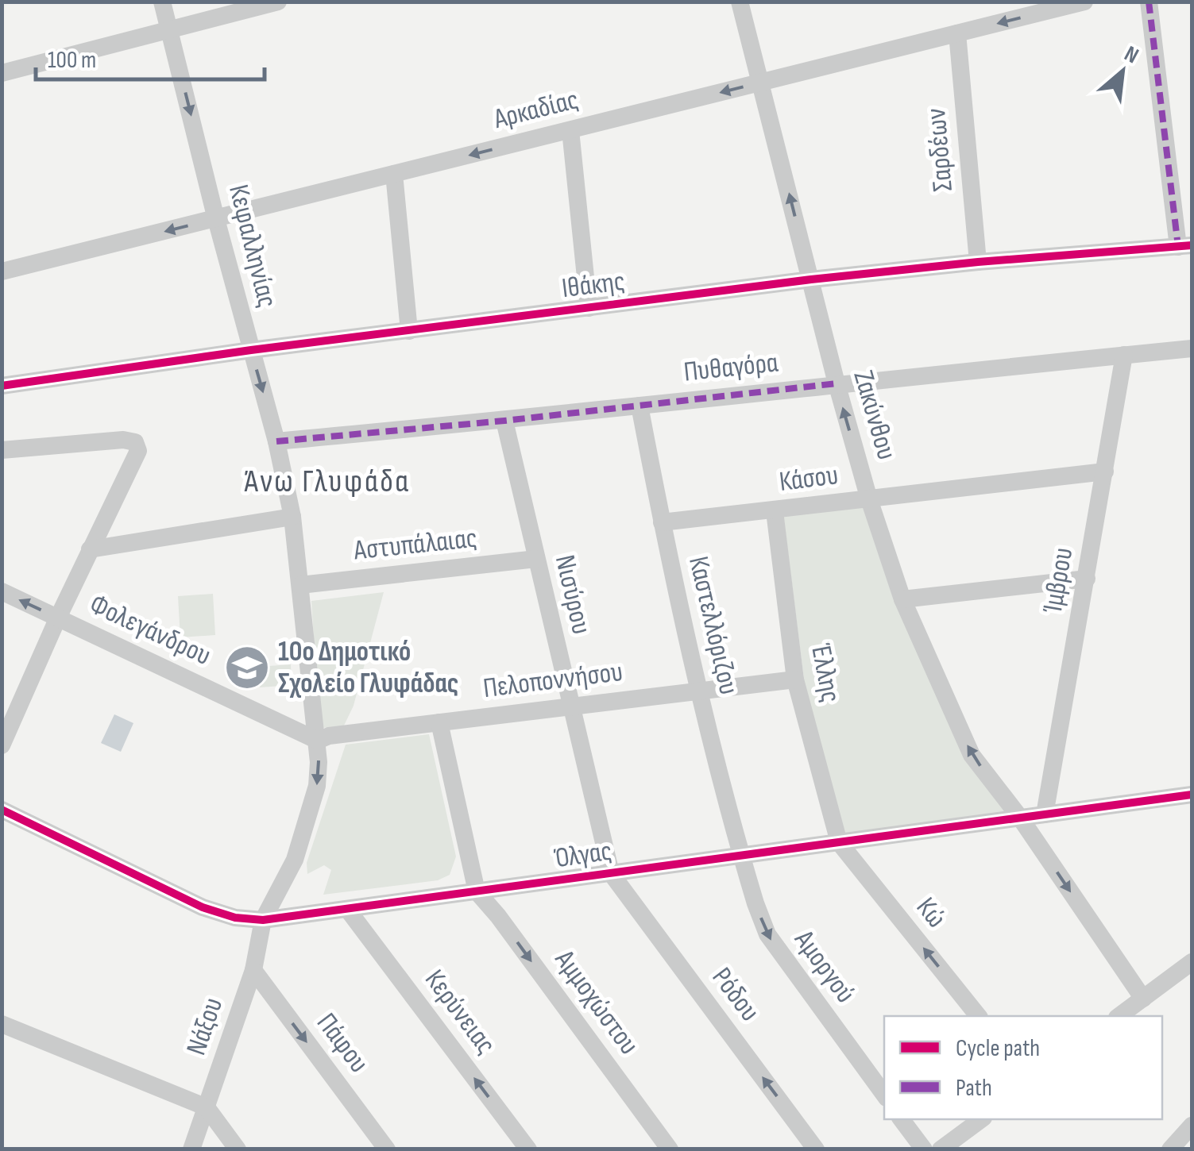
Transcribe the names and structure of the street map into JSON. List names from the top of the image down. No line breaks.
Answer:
{"streets":{"street":["Αρκαδίας","Σαρδέων","Κεφαλληνίας","Ιθάκης","Πυθαγόρα","Ζακύνθου","Κάσου","Αστυπάλαιας","Ίμβρου","Νισύρου","Καστελλόριζου","Φολεγάνδρου","Έλλης","Πελοποννήσου","Όλγας","Κώ","Αμοργού","Ρόδου","Αμμοχώστου","Κερύνειας","Νάξου","Πάφου"]},"crossings":[["Αρκαδίας","Σαρδέων"],["Αρκαδίας","Κεφαλληνίας"],["Αρκαδίας","Ζακύνθου"],["Σαρδέων","Ιθάκης"],["Κεφαλληνίας","Ιθάκης"],["Κεφαλληνίας","Πυθαγόρα"],["Κεφαλληνίας","Αστυπάλαιας"],["Κεφαλληνίας","Φολεγάνδρου"],["Κεφαλληνίας","Πελοποννήσου"],["Κεφαλληνίας","Όλγας"],["Κεφαλληνίας","Νάξου"],["Ιθάκης","Ζακύνθου"],["Πυθαγόρα","Ζακύνθου"],["Πυθαγόρα","Ίμβρου"],["Πυθαγόρα","Νισύρου"],["Πυθαγόρα","Καστελλόριζου"],["Ζακύνθου","Κάσου"],["Ζακύνθου","Όλγας"],["Κάσου","Ίμβρου"],["Κάσου","Καστελλόριζου"],["Κάσου","Έλλης"],["Αστυπάλαιας","Νισύρου"],["Ίμβρου","Όλγας"],["Νισύρου","Πελοποννήσου"],["Νισύρου","Όλγας"],["Νισύρου","Ρόδου"],["Καστελλόριζου","Πελοποννήσου"],["Καστελλόριζου","Όλγας"],["Καστελλόριζου","Αμοργού"],["Φολεγάνδρου","Πελοποννήσου"],["Έλλης","Πελοποννήσου"],["Έλλης","Όλγας"],["Έλλης","Κώ"],["Όλγας","Κώ"],["Όλγας","Αμοργού"],["Όλγας","Ρόδου"],["Όλγας","Αμμοχώστου"],["Όλγας","Κερύνειας"],["Όλγας","Νάξου"],["Νάξου","Πάφου"]],"one_way":["Αρκαδίας","Κεφαλληνίας","Κώ","Αμοργού","Ρόδου","Αμμοχώστου","Κερύνειας","Πάφου"],"districts":["Άνω Γλυφάδα"],"places":{"school or university":["10o Δημοτικό Σχολείο Γλυφάδας"]},"legend":["Cycle path","Path"],"scale_bar":"100 m","north":"top right"}
